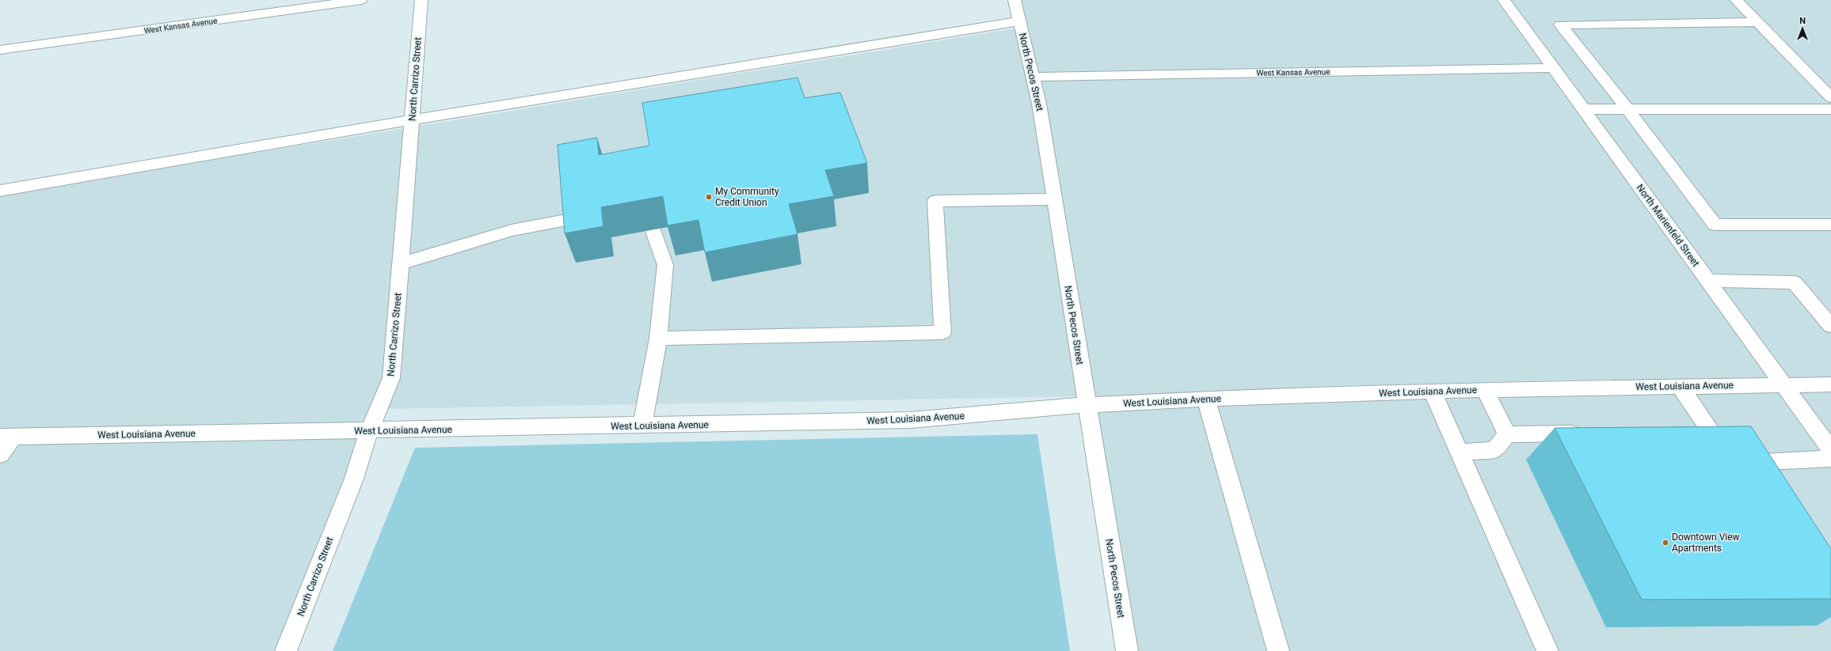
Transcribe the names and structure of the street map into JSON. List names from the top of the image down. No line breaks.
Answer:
{"streets":{"street":["West Kansas Avenue","North Pecos Street","North Carrizo Street","North Marienfeld Street","West Louisiana Avenue"]},"crossings":[["West Kansas Avenue","North Pecos Street"],["West Kansas Avenue","North Marienfeld Street"],["North Pecos Street","West Louisiana Avenue"],["North Carrizo Street","West Louisiana Avenue"],["North Marienfeld Street","West Louisiana Avenue"]],"places":["My Community Credit Union","Downtown View Apartments"],"north":"top"}
